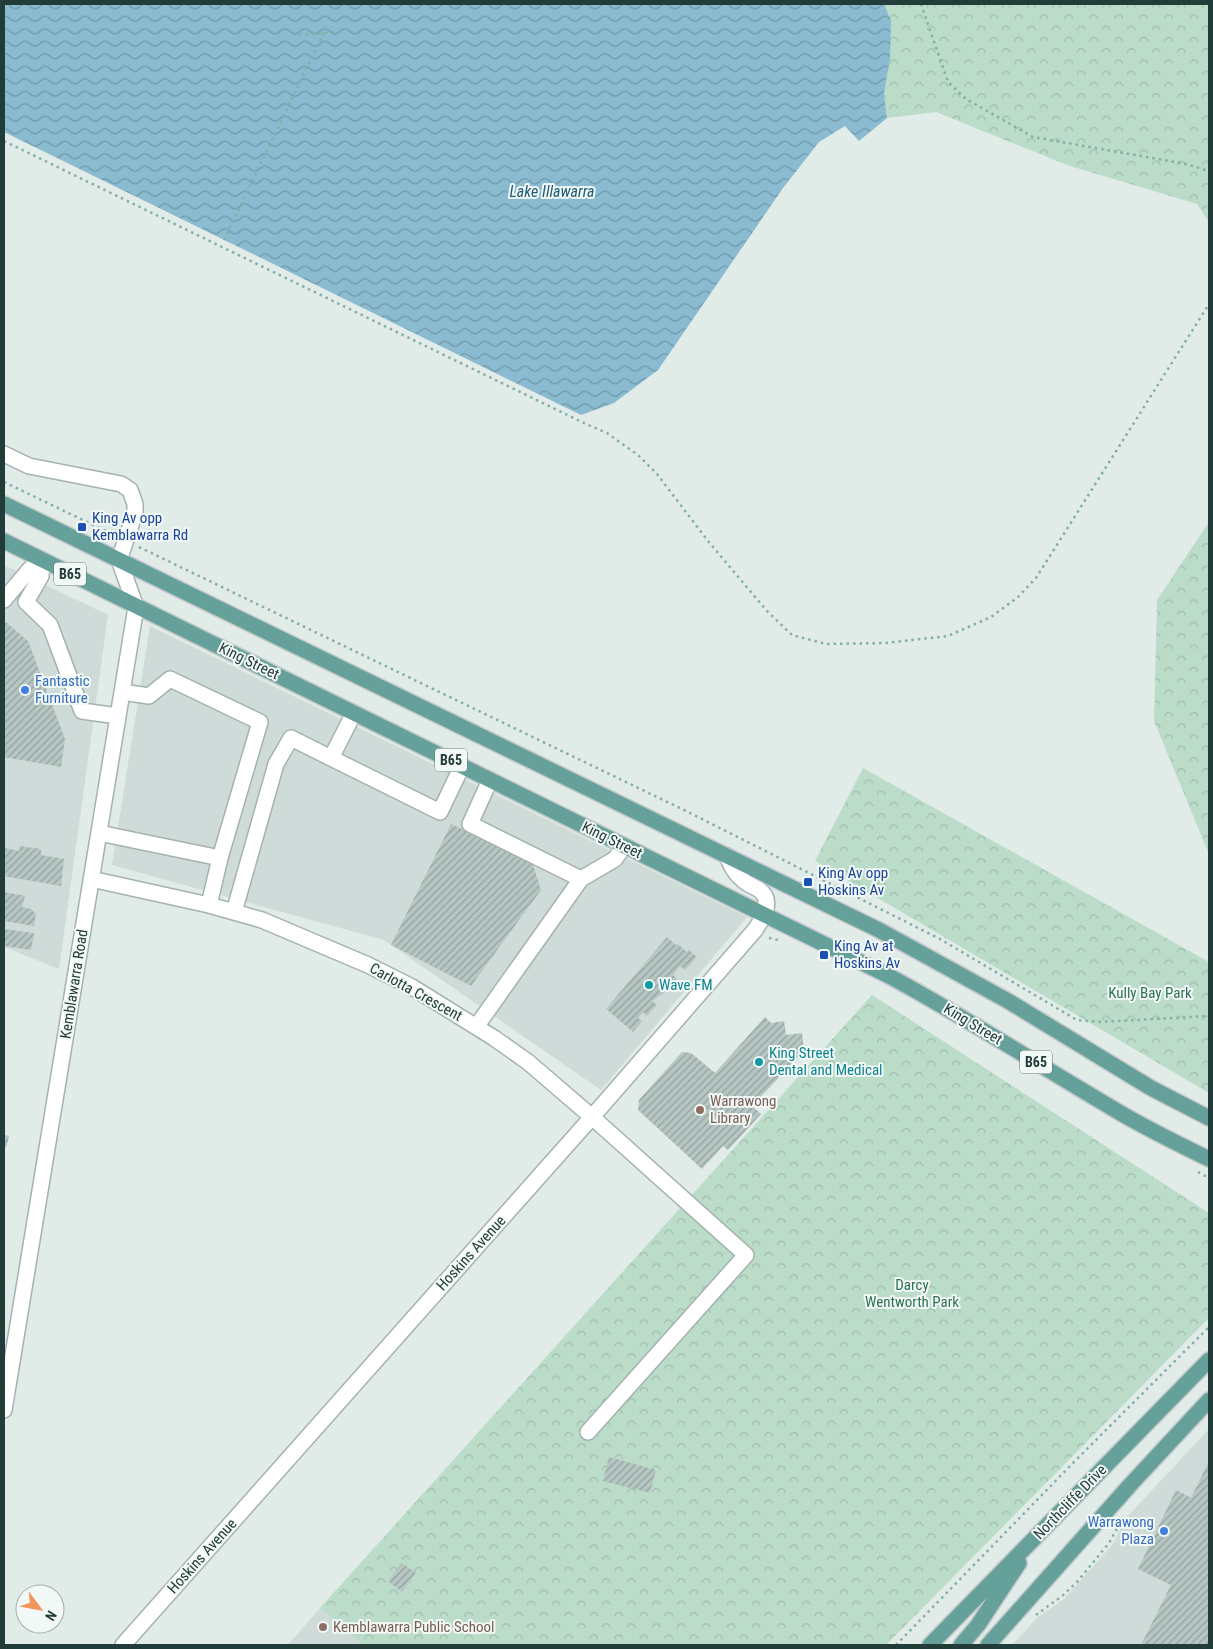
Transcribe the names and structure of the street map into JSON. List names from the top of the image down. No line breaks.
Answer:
{"streets":{"main road":["B65","King Street","Northcliffe Drive"],"street":["Kemblawarra Road","Carlotta Crescent","Hoskins Avenue"]},"crossings":[["B65","Kemblawarra Road"],["King Street","Kemblawarra Road"],["King Street","Hoskins Avenue"],["Kemblawarra Road","Carlotta Crescent"],["Carlotta Crescent","Hoskins Avenue"]],"water":["Lake Illawarra"],"parks":["Kully Bay Park","Darcy Wentworth Park"],"places":{"transit":["King Av opp Kemblawarra Rd","King Av opp Hoskins Av","King Av at Hoskins Av"],"other":["Fantastic Furniture","Wave FM","King Street Dental and Medical","Warrawong Library","Warrawong Plaza","Kemblawarra Public School"]},"north":"bottom right"}
